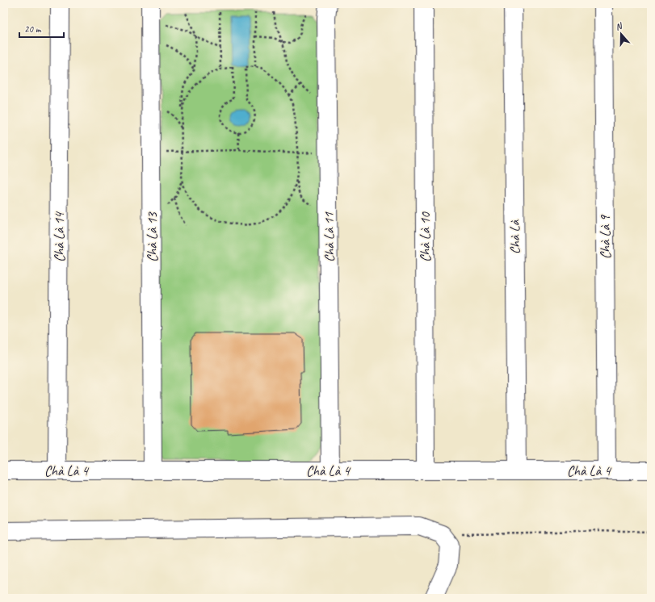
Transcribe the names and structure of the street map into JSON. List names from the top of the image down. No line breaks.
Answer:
{"streets":{"street":["Chà Là 14","Chà Là 13","Chà Là 11","Chà Là 10","Chà Là","Chà Là 9","Chà Là 4"]},"crossings":[["Chà Là 14","Chà Là 4"],["Chà Là 13","Chà Là 4"],["Chà Là 11","Chà Là 4"],["Chà Là 10","Chà Là 4"],["Chà Là","Chà Là 4"],["Chà Là 9","Chà Là 4"]],"scale_bar":"20 m","north":"top"}
